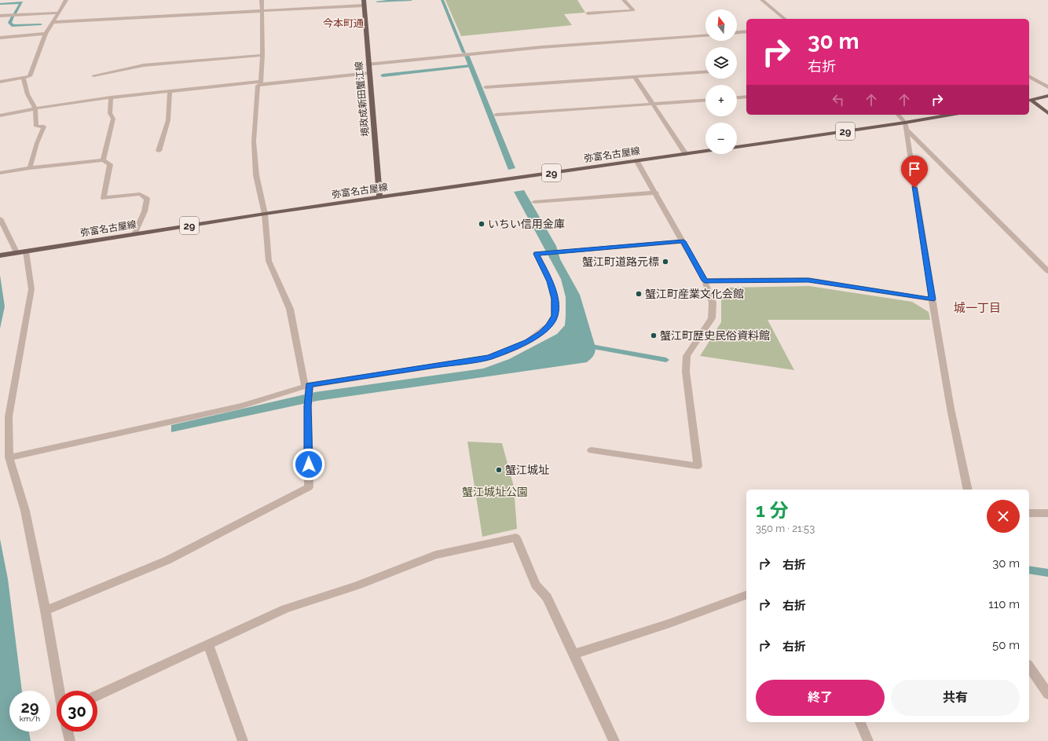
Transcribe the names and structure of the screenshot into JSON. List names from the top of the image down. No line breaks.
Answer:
{"streets":{"main road":["境政成新田蟹江線","29","弥富名古屋線"]},"crossings":[["境政成新田蟹江線","弥富名古屋線"]],"districts":["今本町通","城一丁目"],"parks":["蟹江城址公園"],"places":["いちい信用金庫","蟹江町道路元標","蟹江町産業文化会館","蟹江町歴史民俗資料館","蟹江城址"],"north":"top","page":{"map_buttons":["+","−"],"turn":["30 m","右折"],"heading":["1 分","350 m · 21:53"],"list":[{"name":"右折","value":"30 m"},{"name":"右折","value":"110 m"},{"name":"右折","value":"50 m"}],"buttons":["終了","共有"],"speed":"29 km/h","limit":"30"}}
